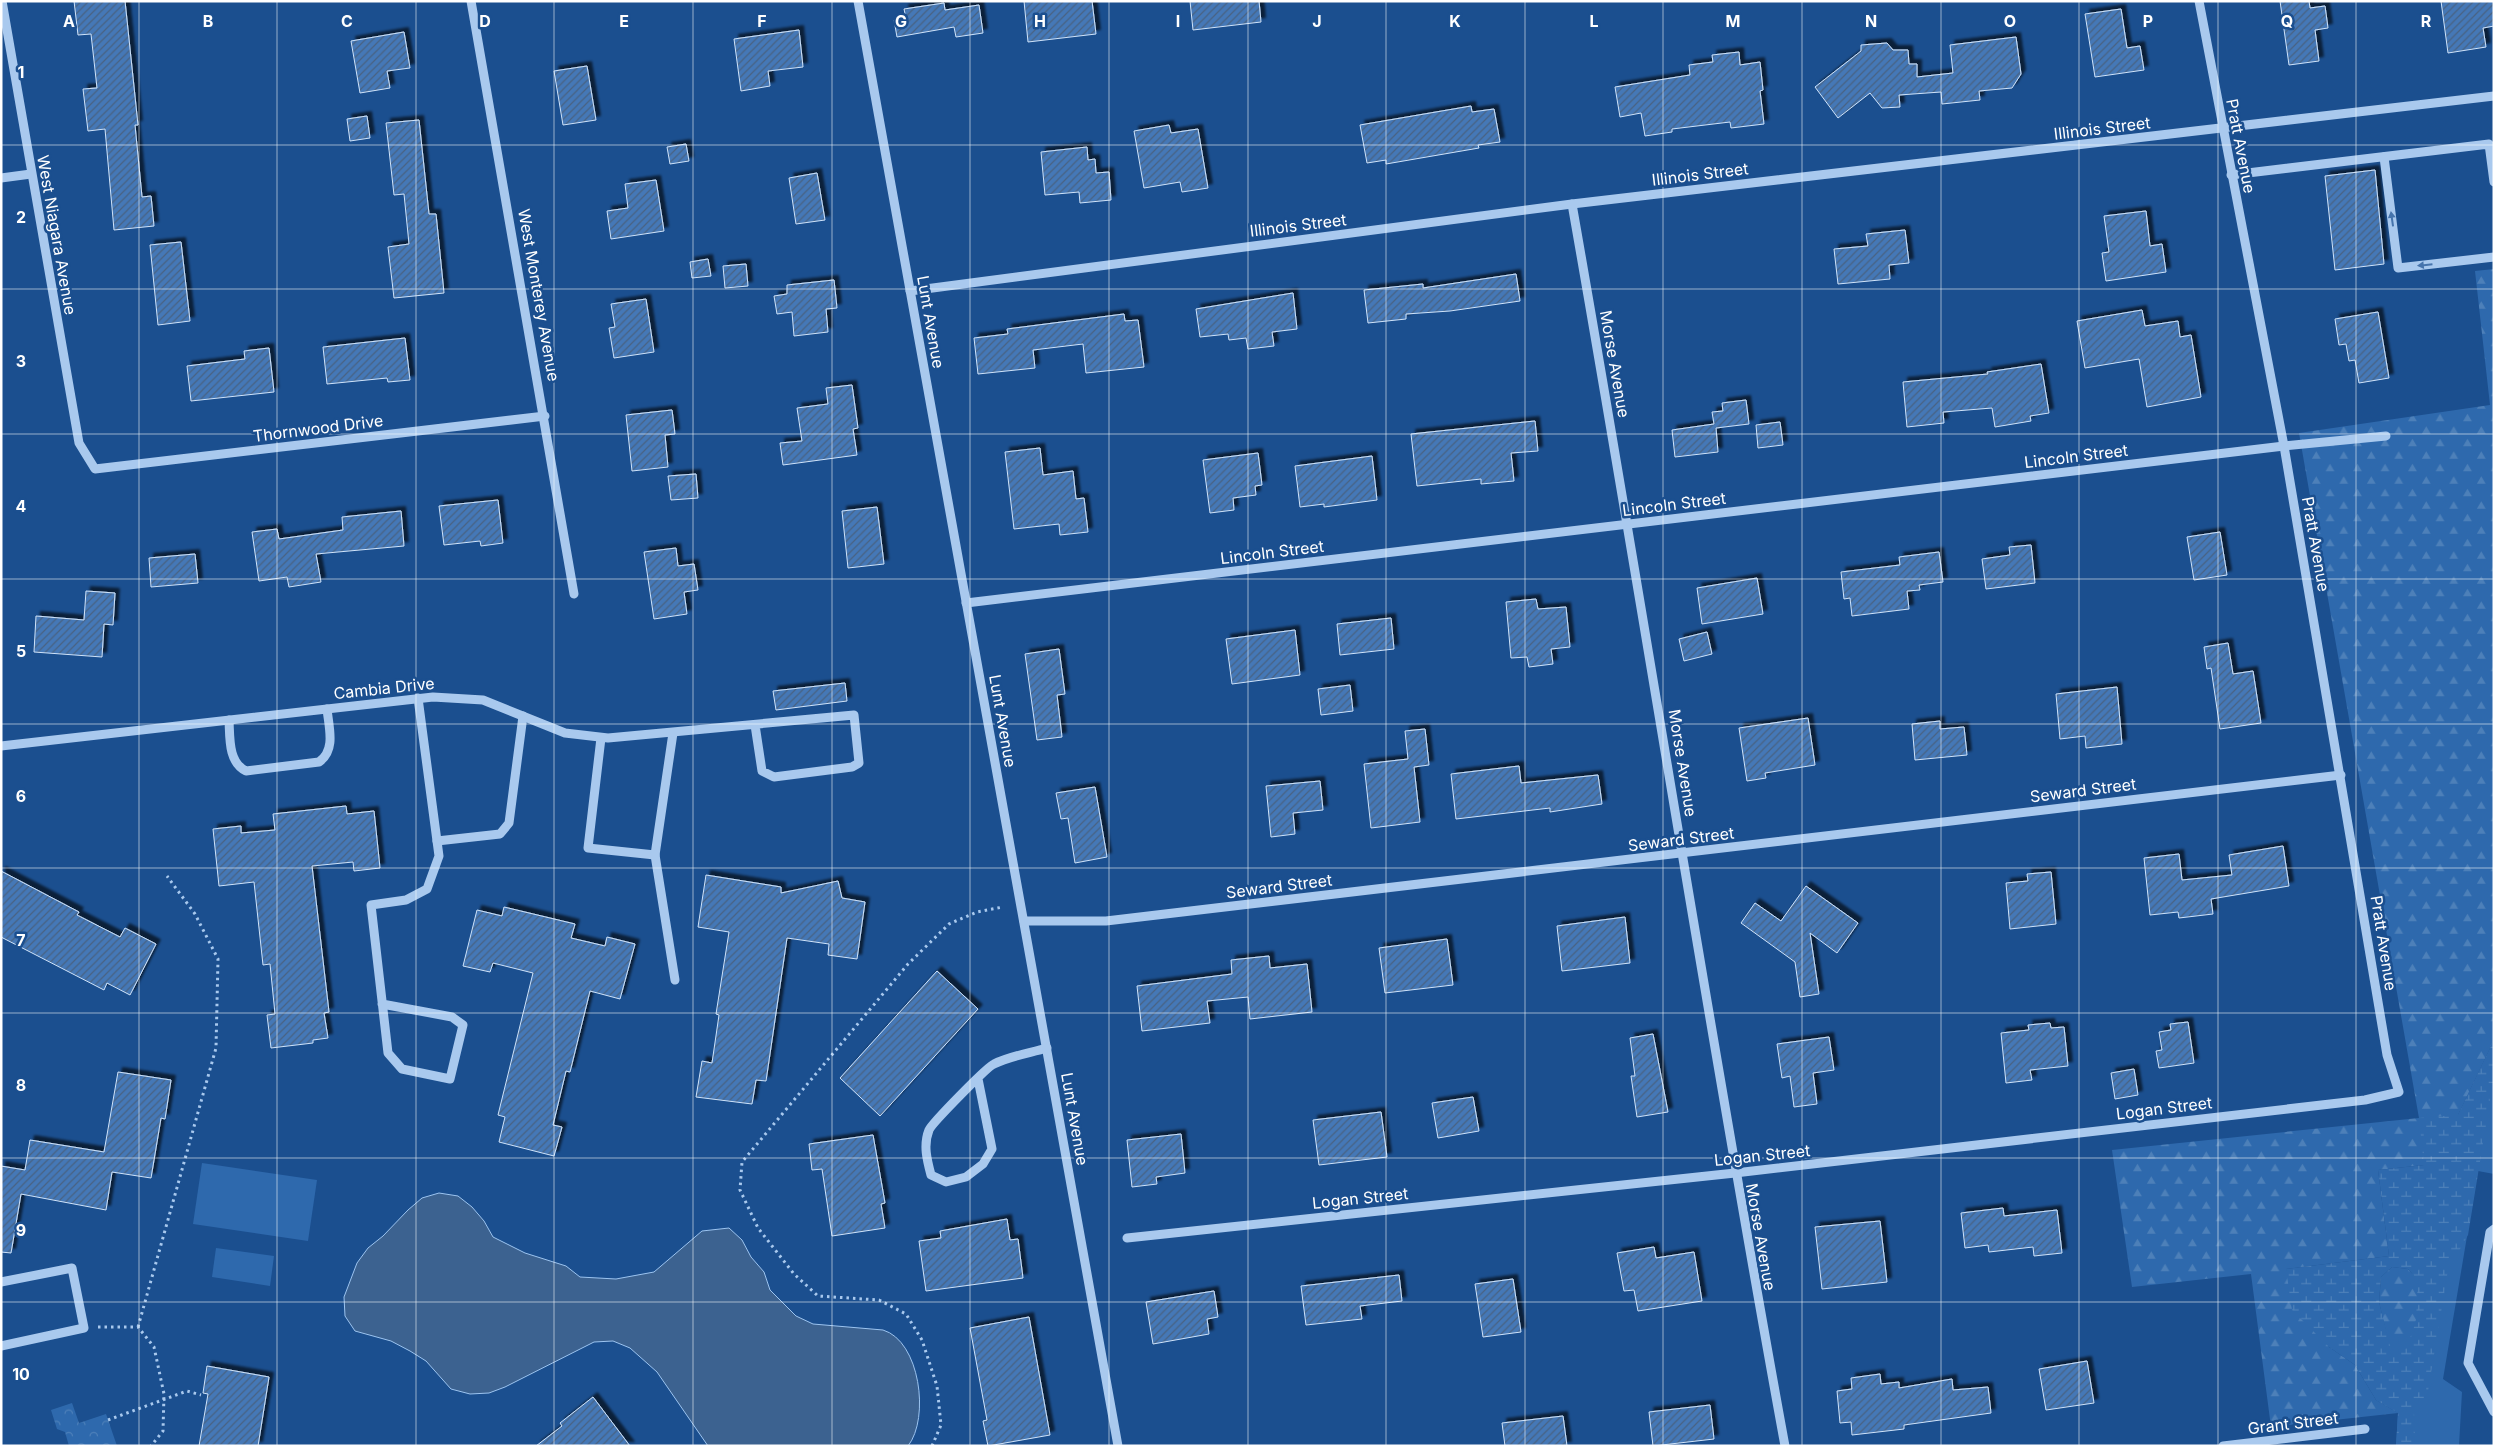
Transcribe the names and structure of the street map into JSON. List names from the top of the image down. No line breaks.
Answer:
{"streets":{"street":["Illinois Street","Pratt Avenue","West Niagara Avenue","West Monterey Avenue","Lunt Avenue","Morse Avenue","Thornwood Drive","Lincoln Street","Cambia Drive","Seward Street","Logan Street","Grant Street"]},"crossings":[["Illinois Street","Pratt Avenue"],["Illinois Street","Lunt Avenue"],["Illinois Street","Morse Avenue"],["Pratt Avenue","Lincoln Street"],["Pratt Avenue","Seward Street"],["Pratt Avenue","Logan Street"],["West Niagara Avenue","Thornwood Drive"],["West Monterey Avenue","Thornwood Drive"],["Lunt Avenue","Lincoln Street"],["Lunt Avenue","Seward Street"],["Morse Avenue","Lincoln Street"],["Morse Avenue","Seward Street"],["Morse Avenue","Logan Street"]],"grid":{"columns":["A","B","C","D","E","F","G","H","I","J","K","L","M","N","O","P","Q","R"],"rows":["1","2","3","4","5","6","7","8","9","10"]}}
